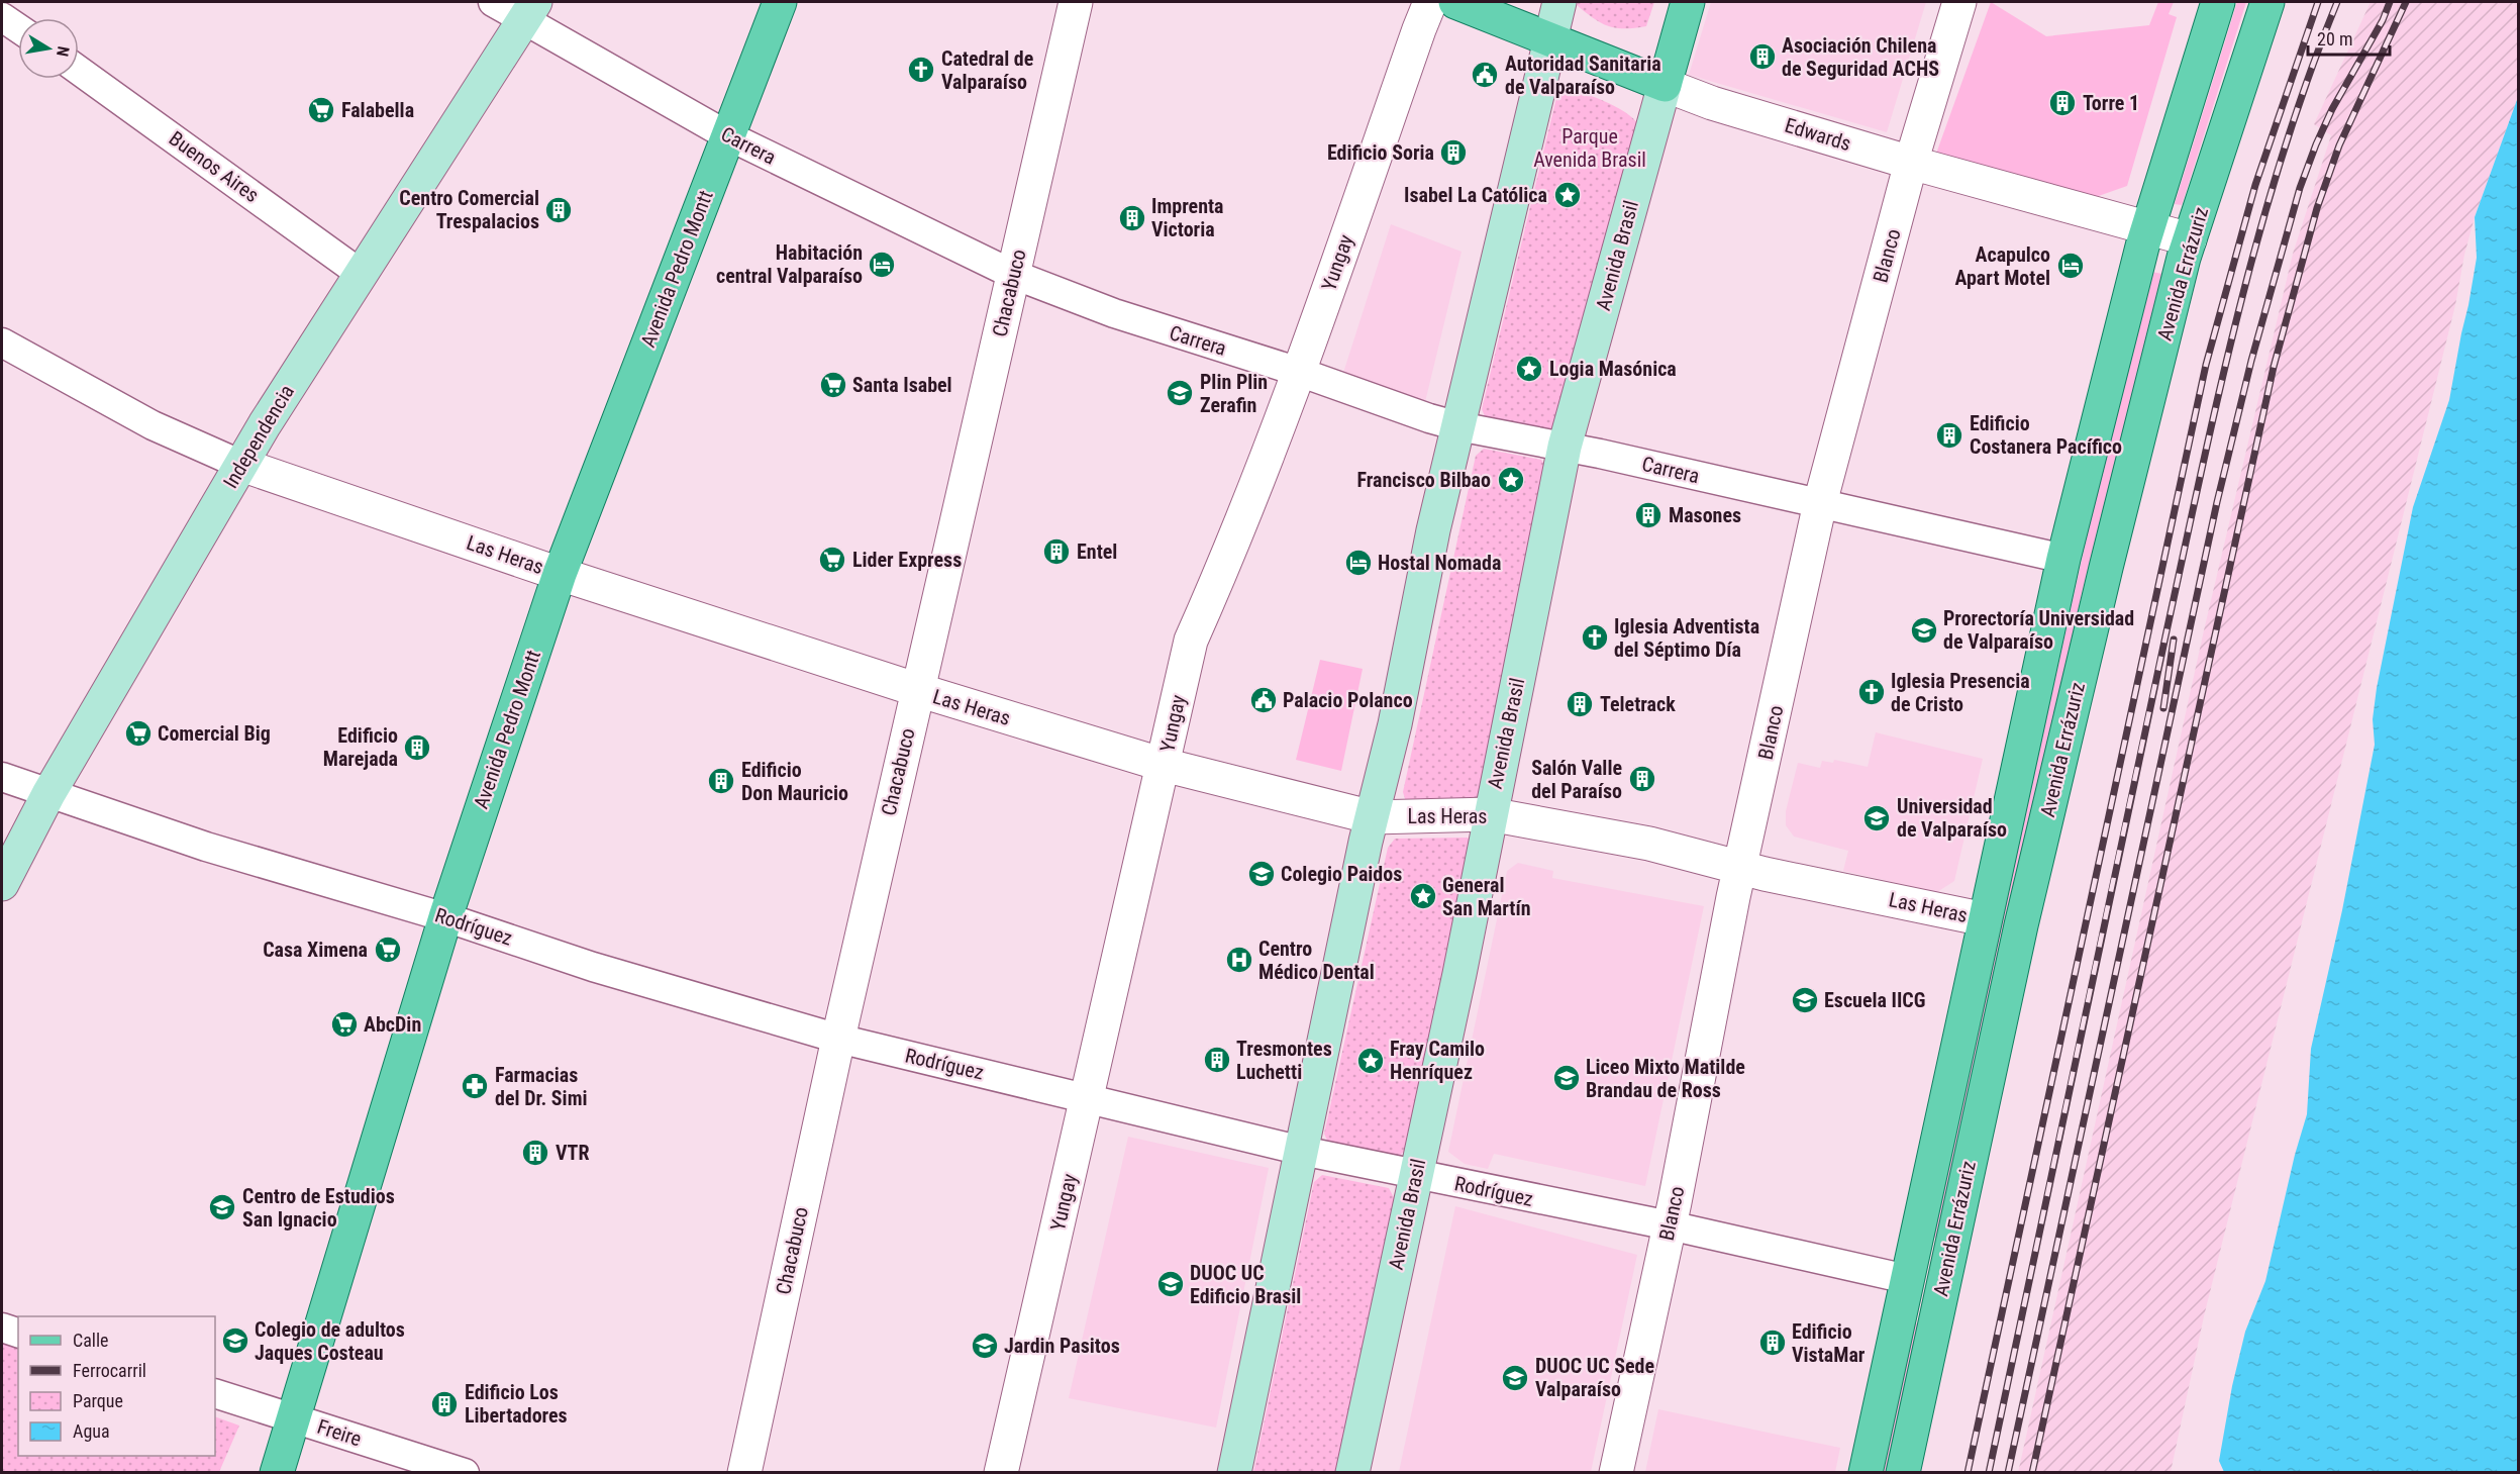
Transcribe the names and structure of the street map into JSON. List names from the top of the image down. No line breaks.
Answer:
{"streets":{"main road":["Edwards","Avenida Brasil","Avenida Pedro Montt","Avenida Errázuriz","Independencia"],"street":["Carrera","Buenos Aires","Blanco","Yungay","Chacabuco","Las Heras","Rodríguez","Freire"]},"crossings":[["Edwards","Avenida Brasil"],["Edwards","Blanco"],["Edwards","Avenida Errázuriz"],["Carrera","Avenida Brasil"],["Carrera","Blanco"],["Carrera","Yungay"],["Carrera","Avenida Pedro Montt"],["Carrera","Avenida Errázuriz"],["Carrera","Chacabuco"],["Carrera","Independencia"],["Buenos Aires","Independencia"],["Avenida Brasil","Las Heras"],["Avenida Brasil","Rodríguez"],["Blanco","Las Heras"],["Blanco","Rodríguez"],["Yungay","Las Heras"],["Yungay","Rodríguez"],["Avenida Pedro Montt","Las Heras"],["Avenida Pedro Montt","Rodríguez"],["Avenida Pedro Montt","Freire"],["Avenida Errázuriz","Las Heras"],["Avenida Errázuriz","Rodríguez"],["Chacabuco","Las Heras"],["Chacabuco","Rodríguez"],["Independencia","Las Heras"],["Independencia","Rodríguez"]],"parks":["Parque Avenida Brasil"],"places":{"building":["Asociación Chilena de Seguridad ACHS","Torre 1","Edificio Soria","Centro Comercial Trespalacios","Imprenta Victoria","Edificio Costanera Pacífico","Masones","Entel","Teletrack","Edificio Marejada","Salón Valle del Paraíso","Edificio Don Mauricio","Tresmontes Luchetti","VTR","Edificio VistaMar","Edificio Los Libertadores"],"church":["Catedral de Valparaíso","Iglesia Adventista del Séptimo Día","Iglesia Presencia de Cristo"],"public building":["Autoridad Sanitaria de Valparaíso","Palacio Polanco"],"supermarket":["Falabella","Santa Isabel","Lider Express","Comercial Big","Casa Ximena","AbcDin"],"place":["Isabel La Católica","Logia Masónica","Francisco Bilbao","General San Martín","Fray Camilo Henríquez"],"hotel":["Habitación central Valparaíso","Acapulco Apart Motel","Hostal Nomada"],"school or university":["Plin Plin Zerafin","Prorectoría Universidad de Valparaíso","Universidad de Valparaíso","Colegio Paidos","Escuela IICG","Liceo Mixto Matilde Brandau de Ross","Centro de Estudios San Ignacio","DUOC UC Edificio Brasil","Colegio de adultos Jaques Costeau","Jardin Pasitos","DUOC UC Sede Valparaíso"],"hospital":["Centro Médico Dental"],"pharmacy":["Farmacias del Dr. Simi"]},"legend":["Calle","Ferrocarril","Parque","Agua"],"scale_bar":"20 m","north":"right"}
